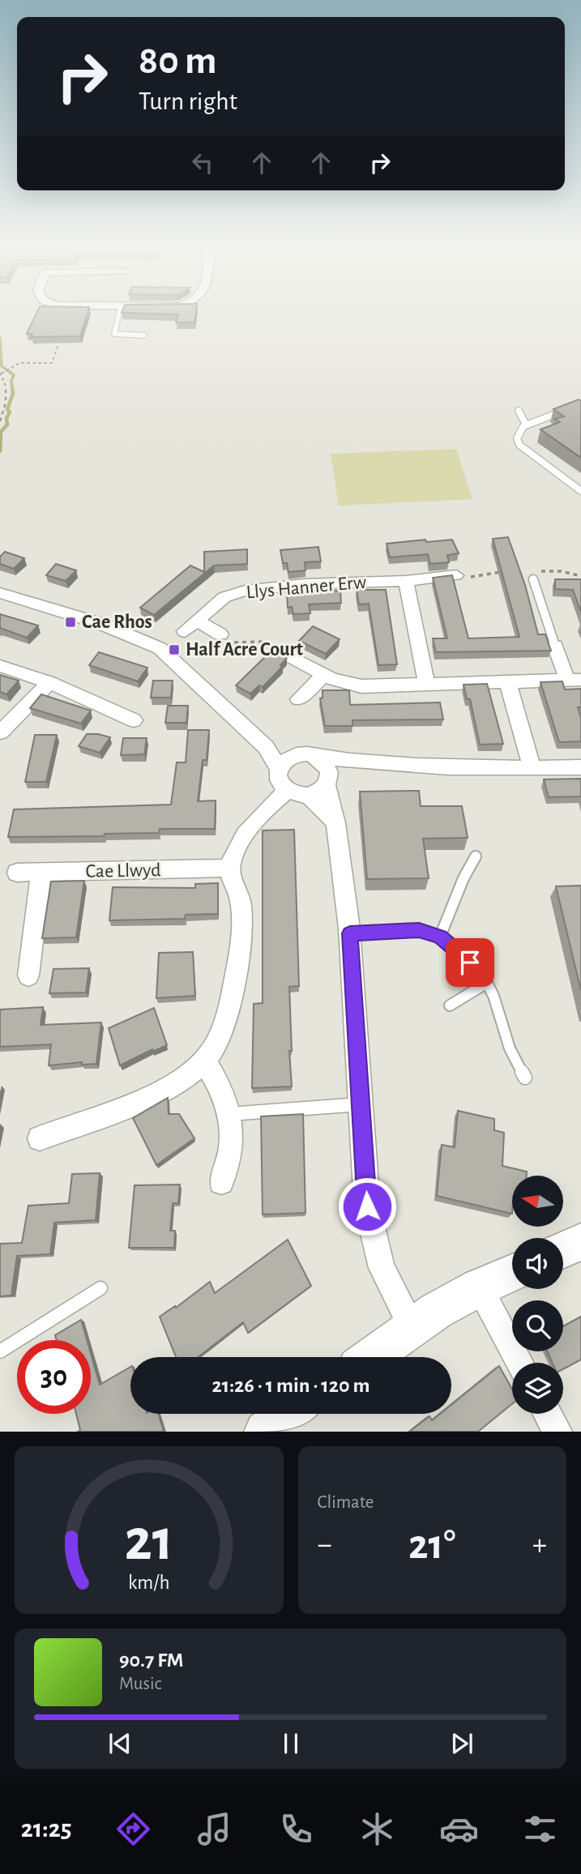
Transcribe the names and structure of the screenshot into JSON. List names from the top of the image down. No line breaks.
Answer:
{"streets":{"street":["Llys Hanner Erw","Cae Llwyd"]},"places":{"transit":["Cae Rhos","Half Acre Court"]},"north":"left","page":{"turn":["80 m","Turn right"],"limit":"30","trip":"21:26 · 1 min · 120 m","tile":"Climate","heat":["−","21°","+"],"song":["90.7 FM","Music"],"tabs":"21:25","gauge":["21","km/h"]}}
